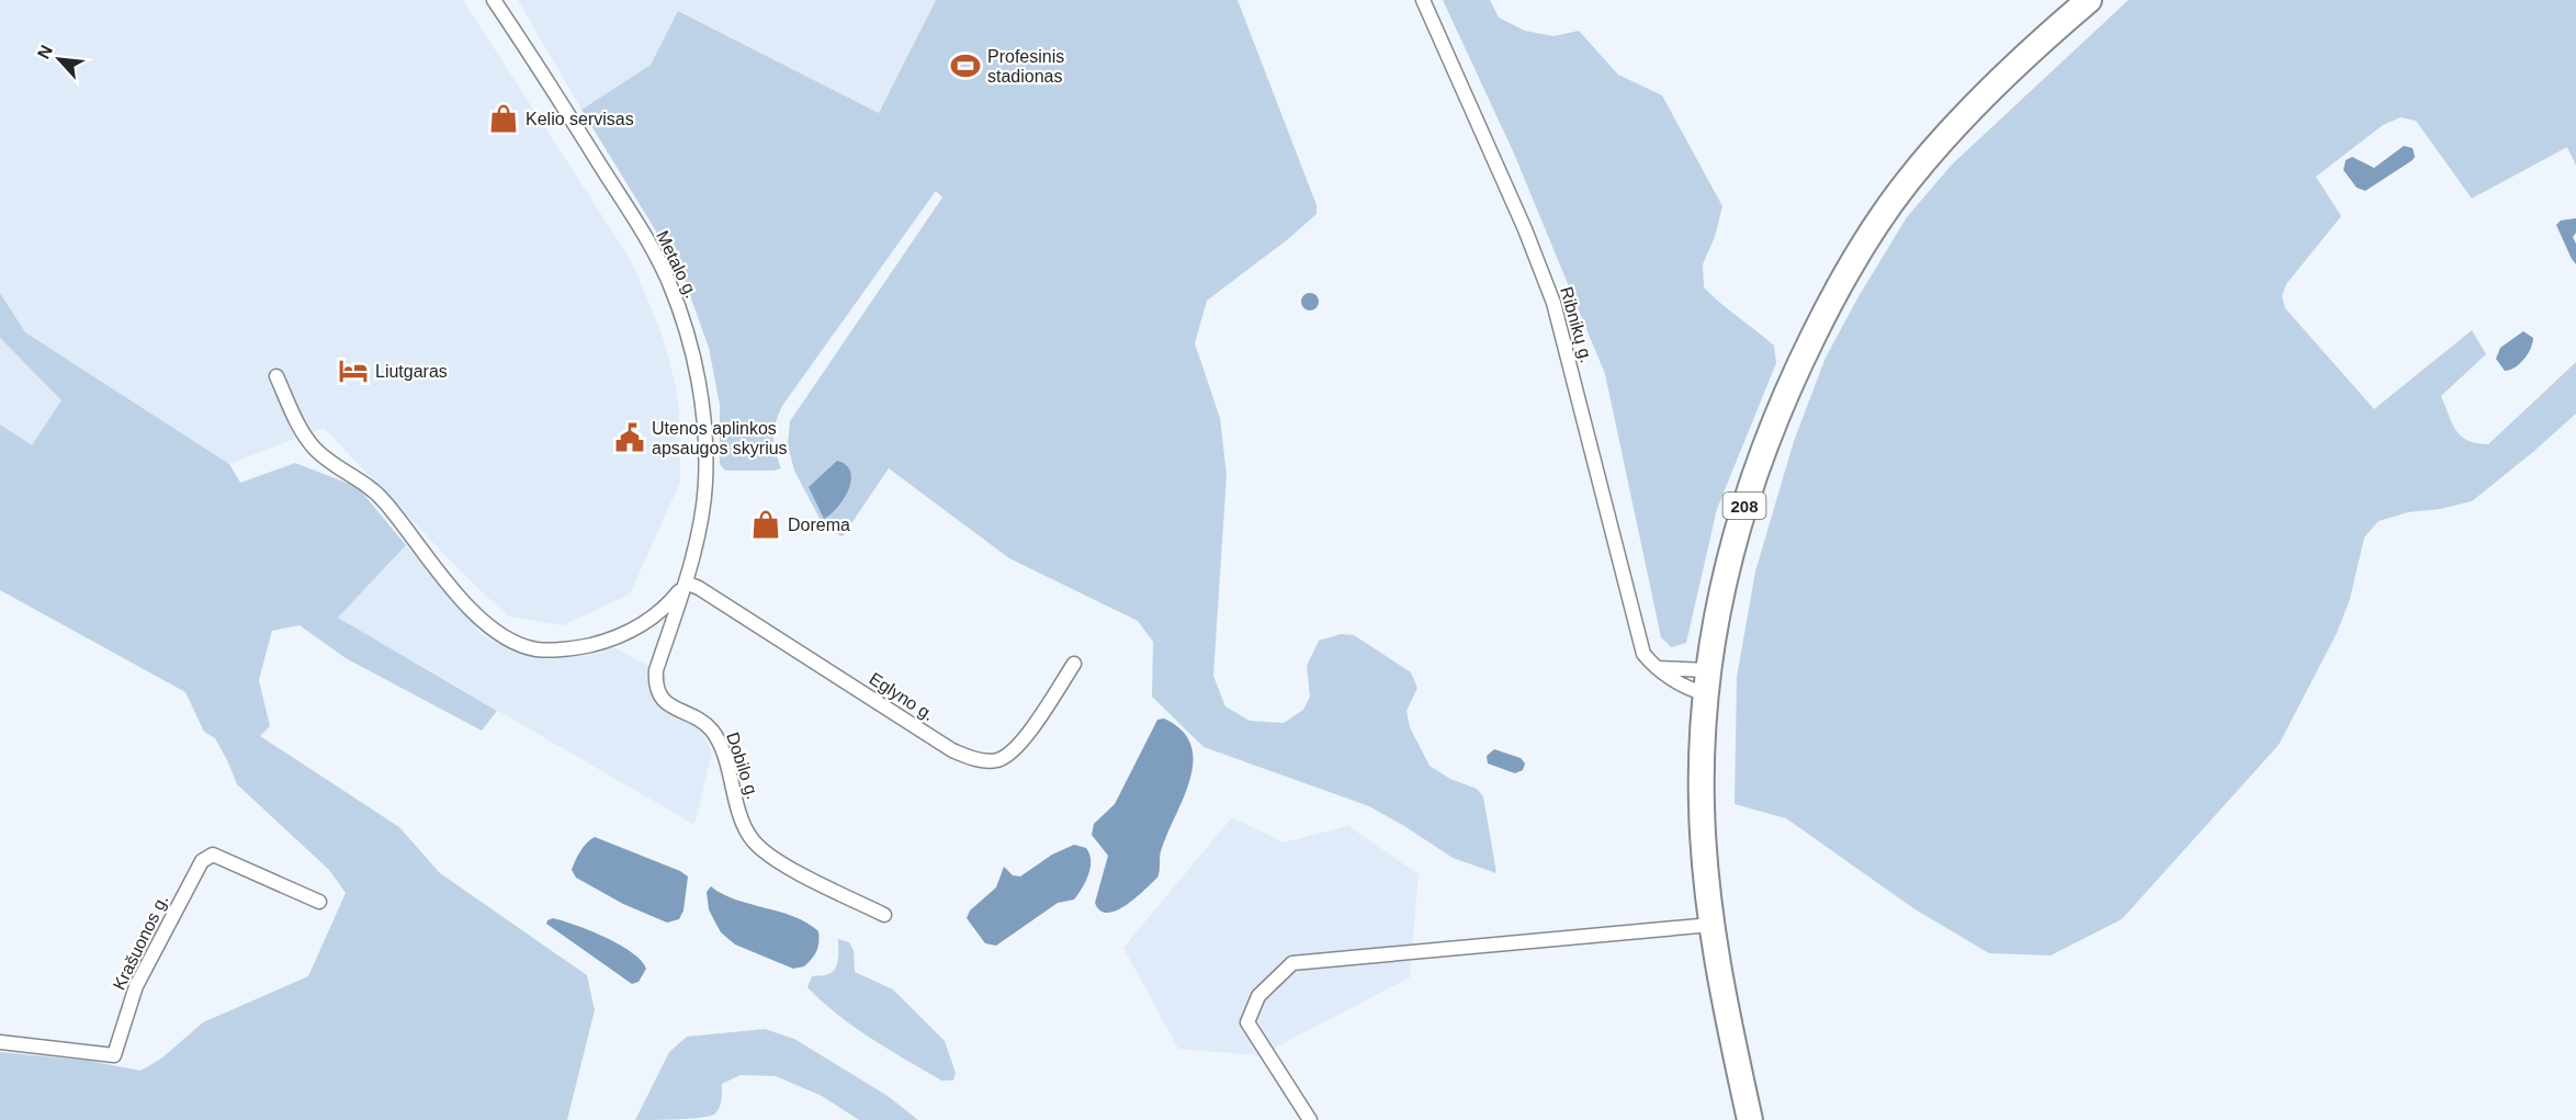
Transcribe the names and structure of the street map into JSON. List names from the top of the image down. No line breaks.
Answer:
{"streets":{"highway":["208"],"street":["Metalo g.","Ribnikų g.","Eglyno g.","Dobilo g.","Krašuonos g."]},"crossings":[["Metalo g.","Eglyno g."],["Metalo g.","Dobilo g."],["Ribnikų g.","208"],["Eglyno g.","Dobilo g."]],"places":{"sports":["Profesinis stadionas"],"shop":["Kelio servisas","Dorema"],"hotel":["Liutgaras"],"public building":["Utenos aplinkos apsaugos skyrius"]},"north":"top left"}
